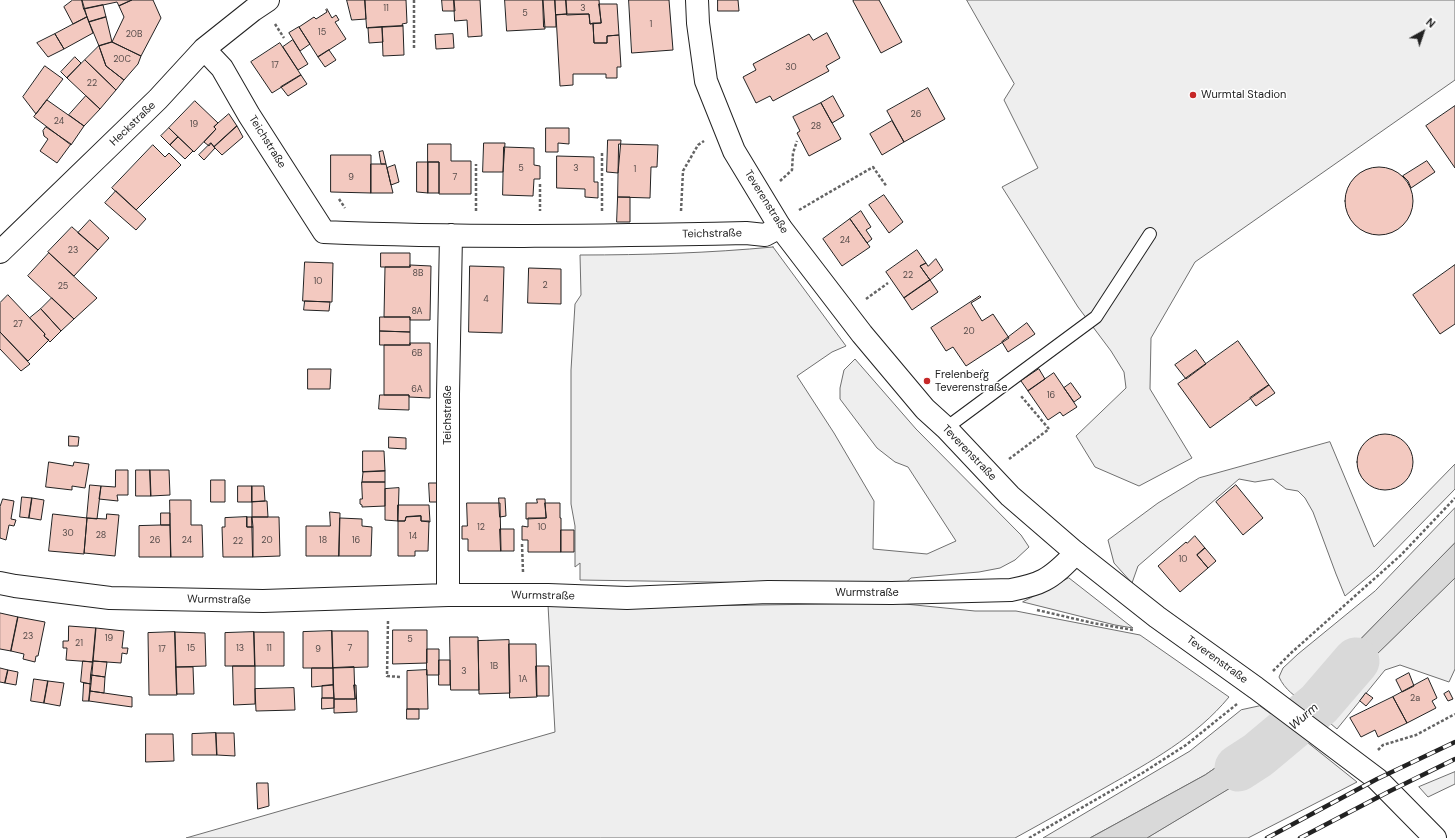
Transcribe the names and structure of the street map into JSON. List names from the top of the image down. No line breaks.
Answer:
{"streets":{"street":["Heckstraße","Teichstraße","Teverenstraße","Wurmstraße"]},"crossings":[["Heckstraße","Teichstraße"],["Teichstraße","Teverenstraße"],["Teichstraße","Wurmstraße"],["Teverenstraße","Wurmstraße"]],"water":["Wurm"],"places":["Wurmtal Stadion","Frelenberg Teverenstraße"],"house_numbers":["11","3","5","1","15","20B","20C","17","30","22","26","24","19","28","5","3","1","9","7","24","23","8B","22","10","2","25","4","8A","27","20","6B","6A","16","12","10","30","28","14","26","24","20","18","16","22","10","23","19","5","21","15","13","11","7","17","9","1B","3","1A","2a"],"north":"top right"}
